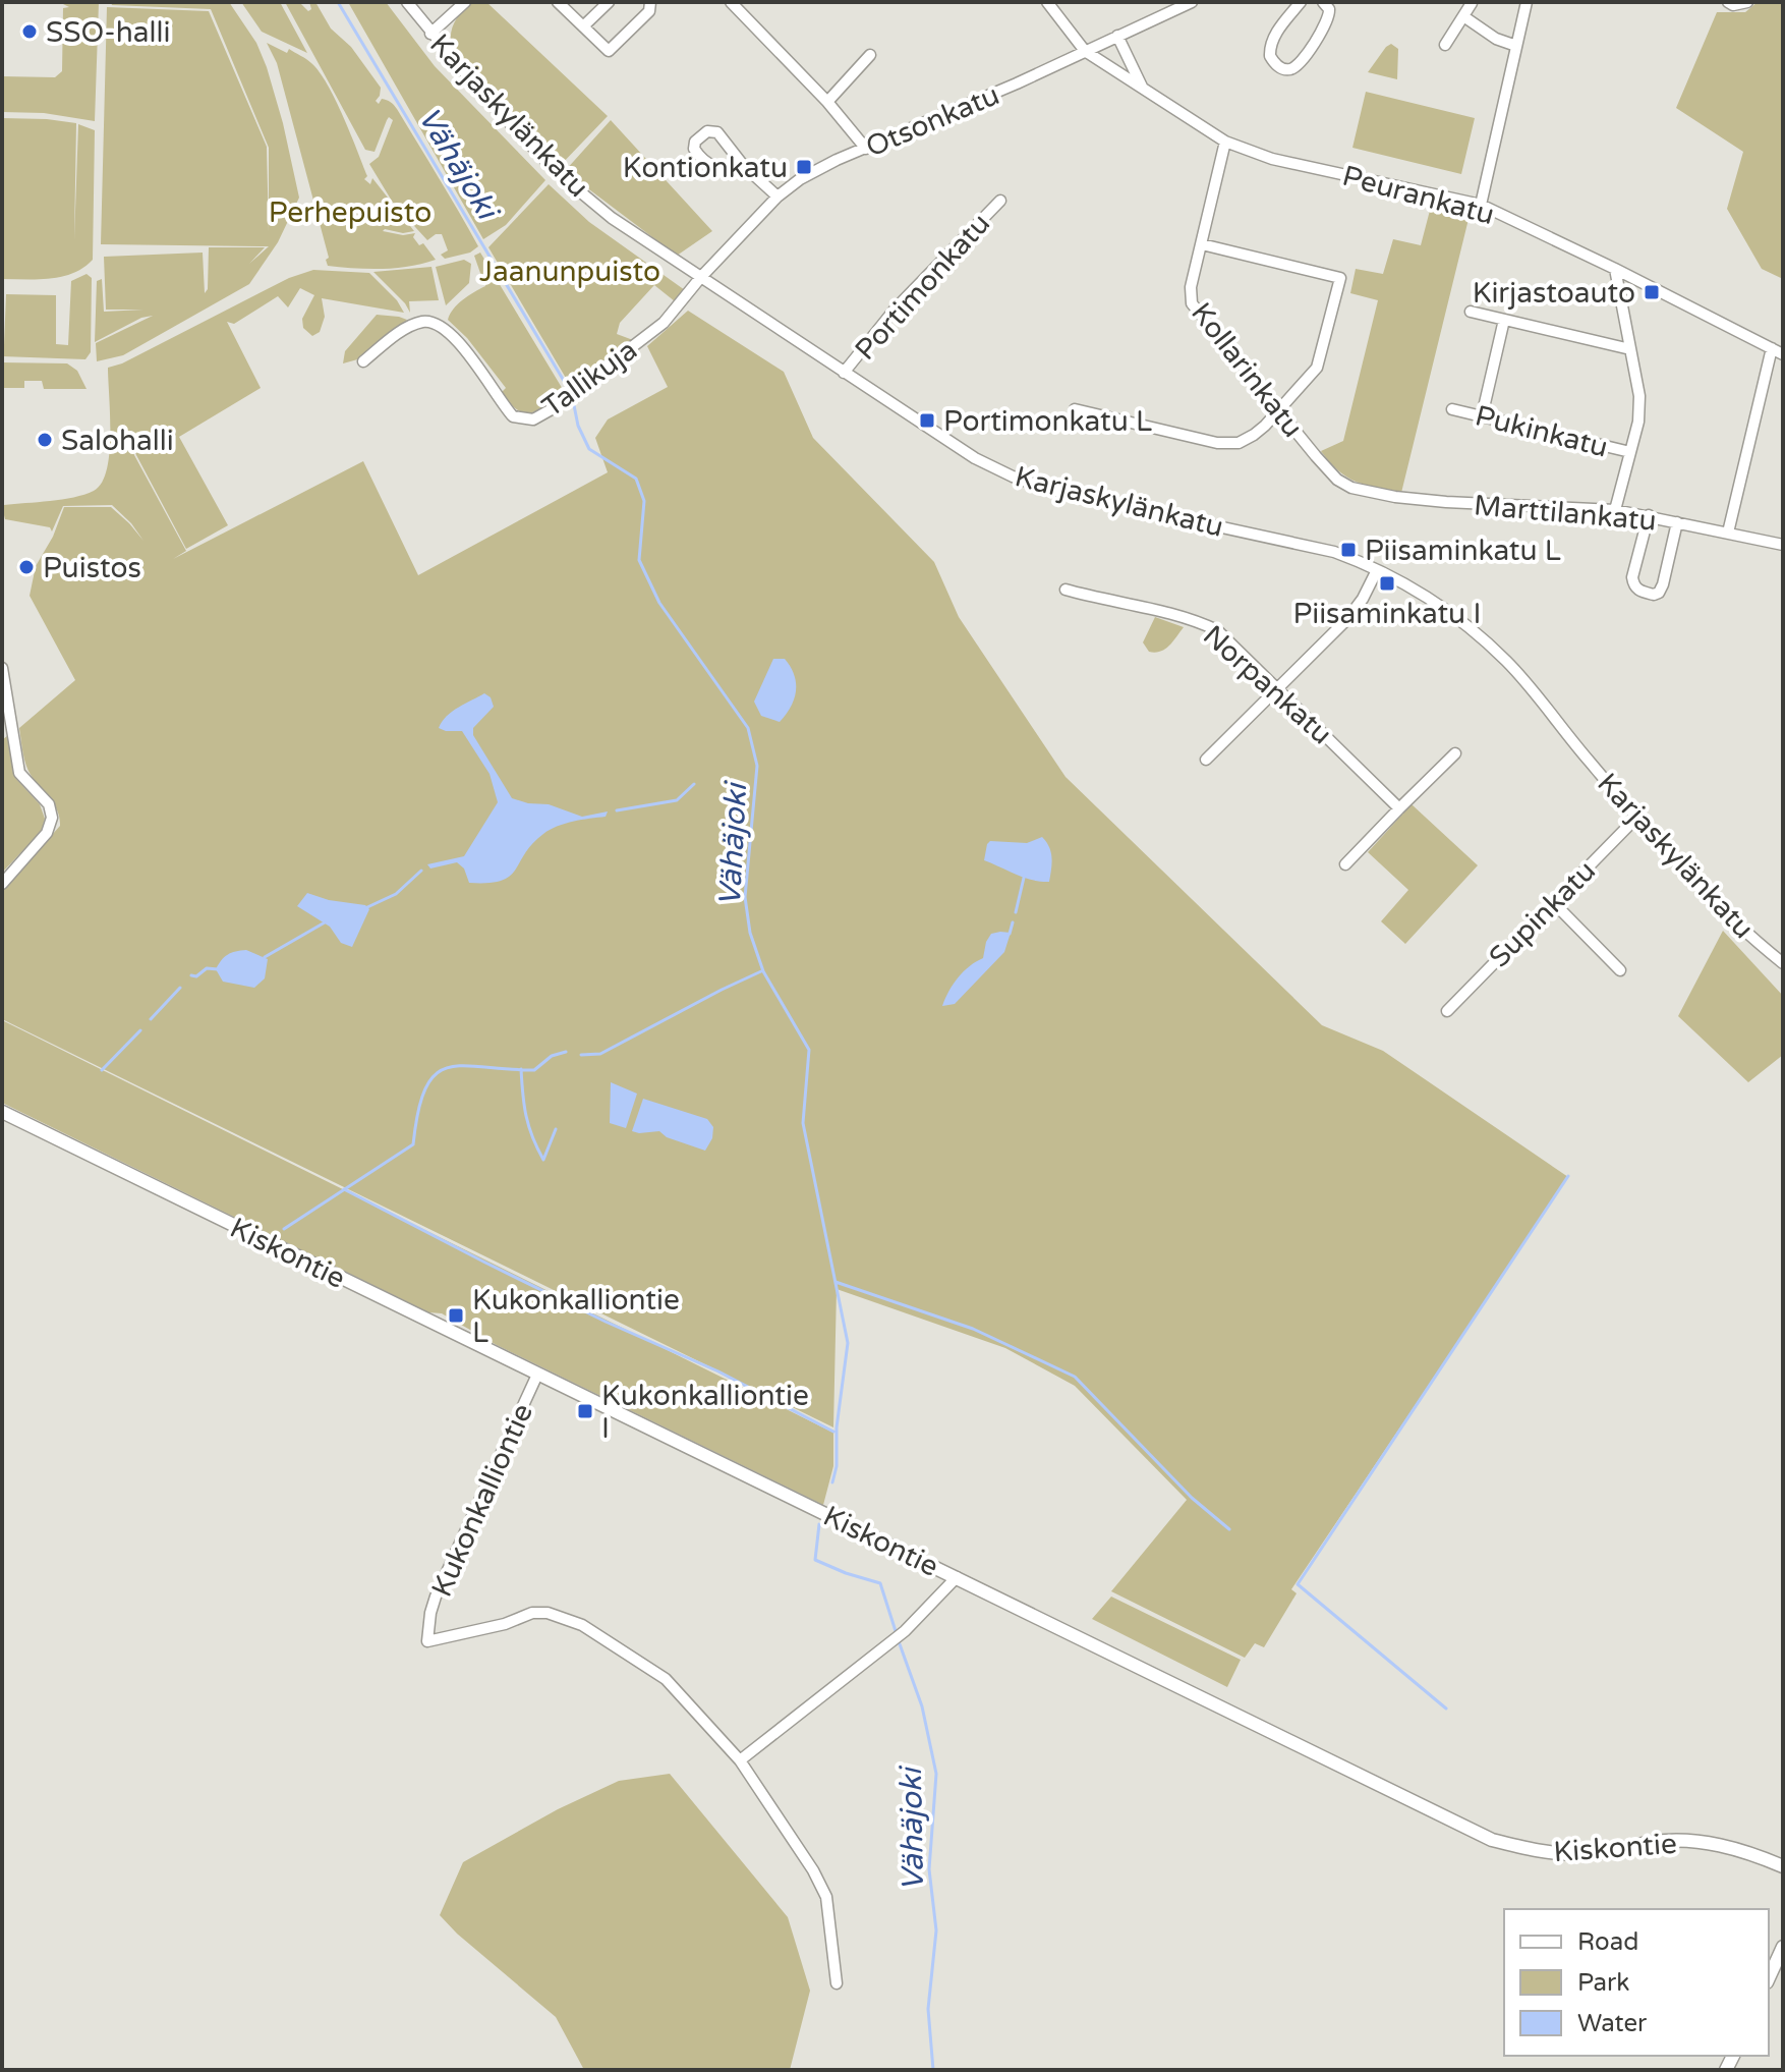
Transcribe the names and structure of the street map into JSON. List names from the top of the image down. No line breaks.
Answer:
{"streets":{"main road":["Kiskontie"],"street":["Karjaskylänkatu","Otsonkatu","Peurankatu","Portimonkatu","Kollarinkatu","Tallikuja","Pukinkatu","Marttilankatu","Norpankatu","Supinkatu","Kukonkalliontie"]},"crossings":[["Karjaskylänkatu","Otsonkatu"],["Karjaskylänkatu","Portimonkatu"],["Karjaskylänkatu","Tallikuja"],["Karjaskylänkatu","Supinkatu"],["Otsonkatu","Peurankatu"],["Otsonkatu","Tallikuja"],["Peurankatu","Kollarinkatu"],["Kollarinkatu","Marttilankatu"],["Kiskontie","Kukonkalliontie"]],"water":["Vähäjoki"],"parks":["Perhepuisto","Jaanunpuisto"],"places":{"other":["SSO-halli","Salohalli","Puistos"],"transit":["Kontionkatu","Kirjastoauto","Portimonkatu L","Piisaminkatu L","Piisaminkatu I","Kukonkalliontie L","Kukonkalliontie I"]},"legend":["Road","Park","Water"]}
